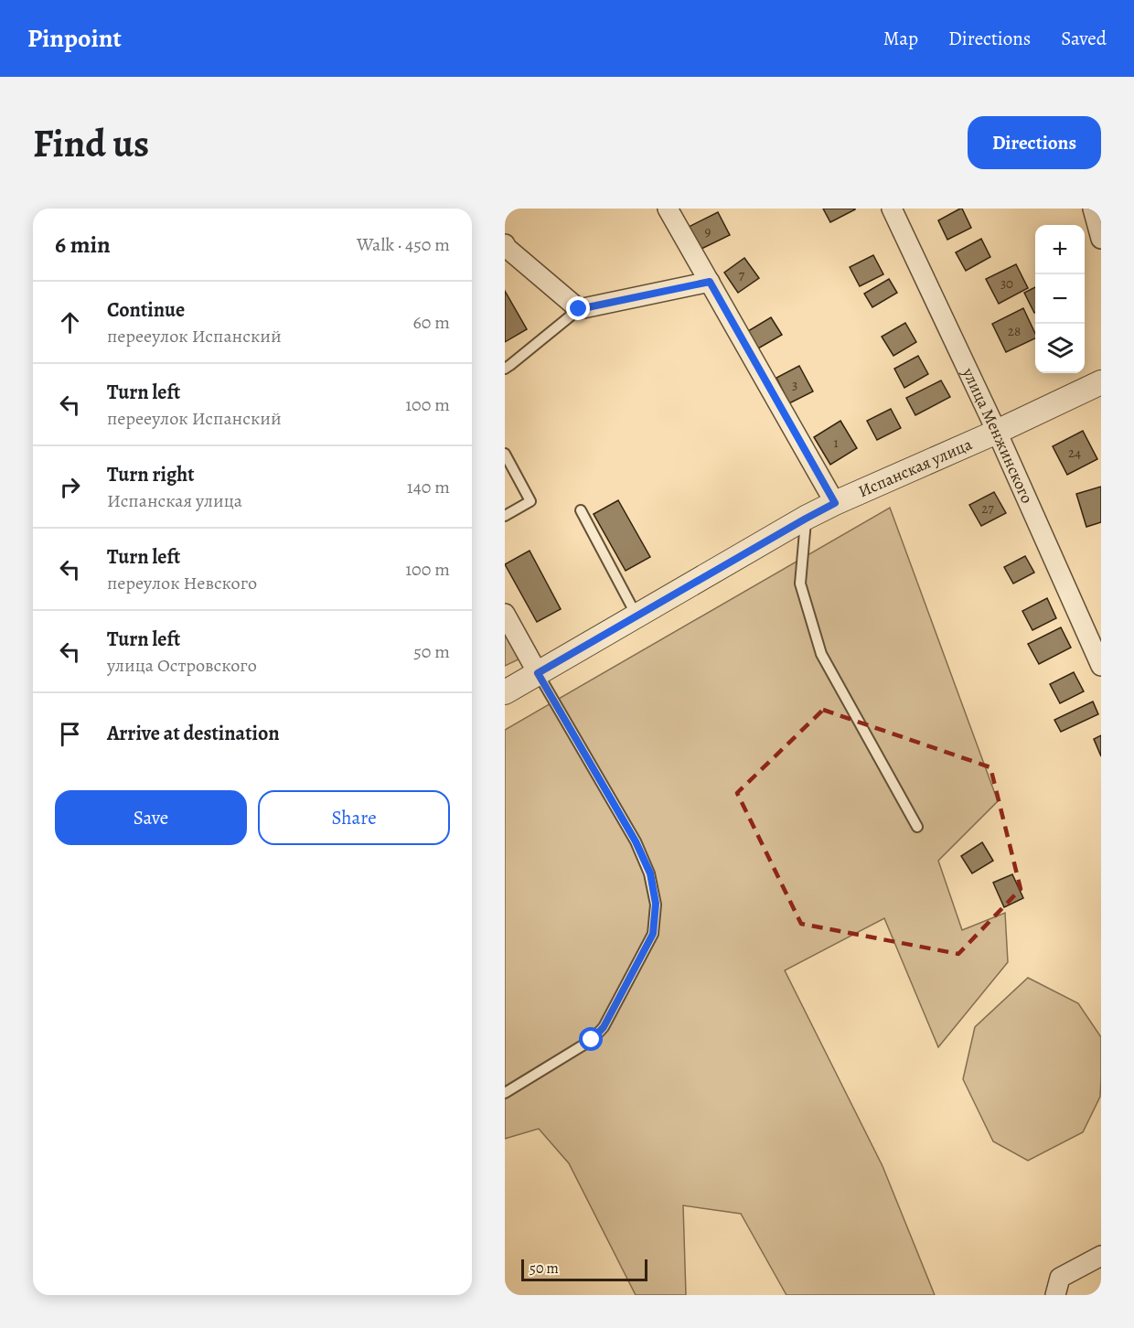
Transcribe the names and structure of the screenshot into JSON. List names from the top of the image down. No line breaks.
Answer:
{"streets":{"street":["улица Менжинского","Испанская улица"]},"crossings":[["улица Менжинского","Испанская улица"]],"house_numbers":["9","7","30","28","3","1","24","27"],"scale_bar":"50 m","page":{"header":"Pinpoint","nav":["Map","Directions","Saved"],"buttons":["Directions",["Save","Share"]],"title":"Find us","heading":["6 min","Walk · 450 m"],"map_buttons":["+","−"],"list":[["Continue","перееулок Испанский","60 m"],["Turn left","перееулок Испанский","100 m"],["Turn right","Испанская улица","140 m"],["Turn left","переулок Невского","100 m"],["Turn left","улица Островского","50 m"],"Arrive at destination"],"scale":"50 m"}}
